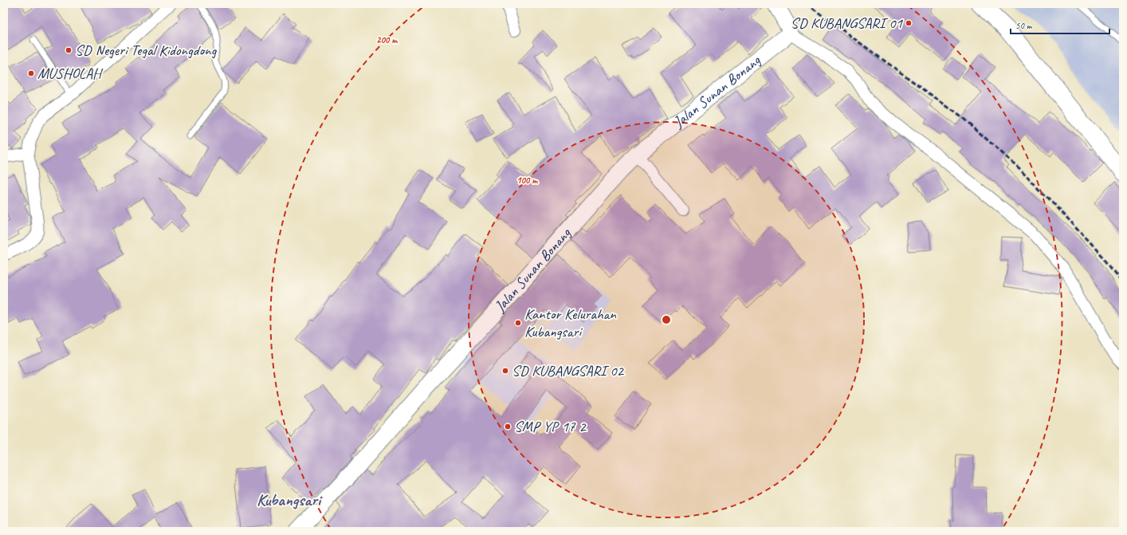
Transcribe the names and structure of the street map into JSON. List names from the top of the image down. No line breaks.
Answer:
{"streets":{"street":["Jalan Sunan Bonang"]},"districts":["Kubangsari"],"places":["SD KUBANGSARI 01","SD Negeri Tegal Kidongdong","MUSHOLAH","Kantor Kelurahan Kubangsari","SD KUBANGSARI 02","SMP YP 17 2"],"scale_bar":"50 m","rings":["200 m","100 m"]}
